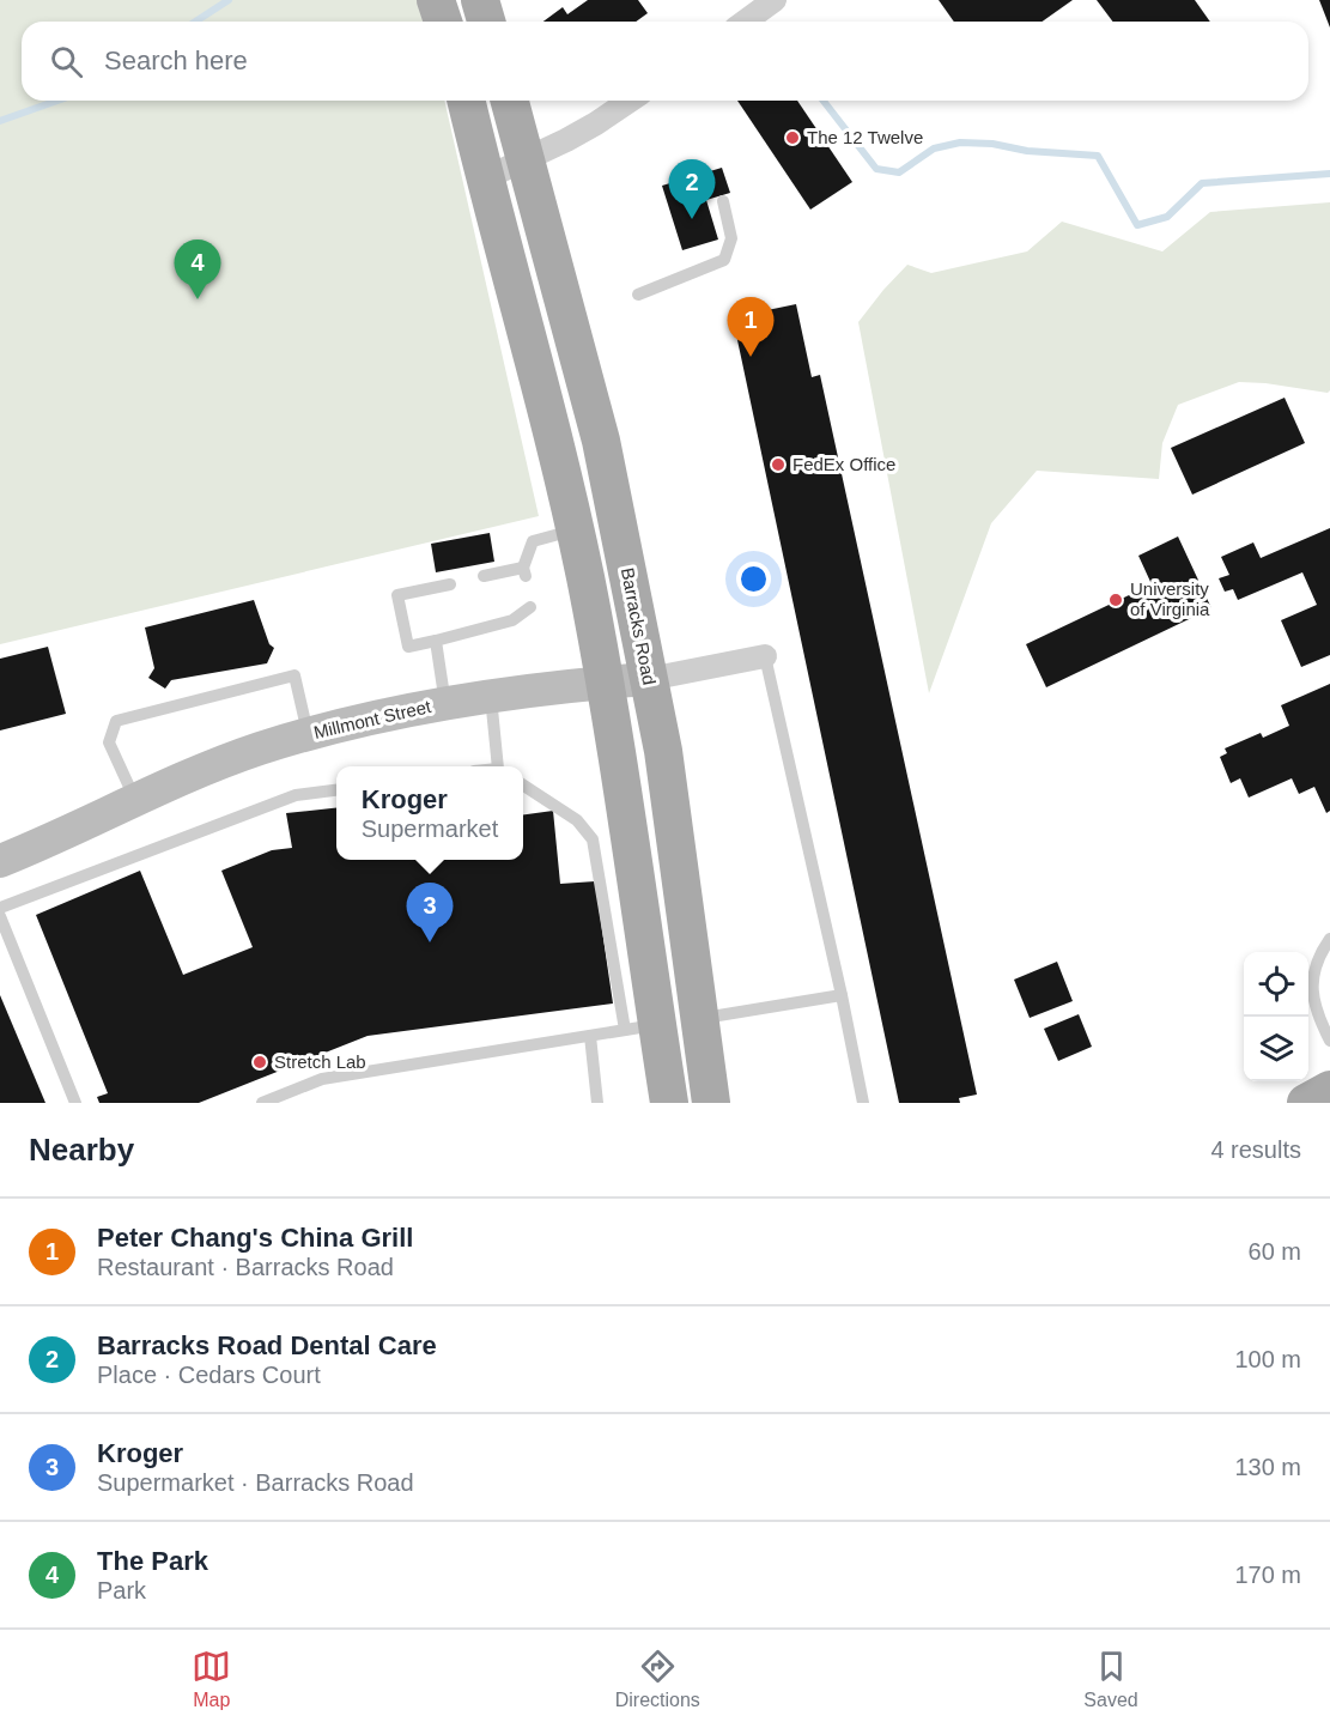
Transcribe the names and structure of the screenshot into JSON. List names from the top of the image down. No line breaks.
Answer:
{"streets":{"main road":["Barracks Road"],"street":["Millmont Street"]},"crossings":[["Barracks Road","Millmont Street"]],"places":["The 12 Twelve","FedEx Office","University of Virginia","Stretch Lab"],"page":{"search":"Search here","pins":["2","4","1","3"],"popup":["Kroger","Supermarket"],"heading":["Nearby","4 results"],"list":[{"mark":"1","name":"Peter Chang's China Grill","note":"Restaurant · Barracks Road","value":"60 m"},{"mark":"2","name":"Barracks Road Dental Care","note":"Place · Cedars Court","value":"100 m"},{"mark":"3","name":"Kroger","note":"Supermarket · Barracks Road","value":"130 m"},{"mark":"4","name":"The Park","note":"Park","value":"170 m"}],"nav":["Map","Directions","Saved"]}}
